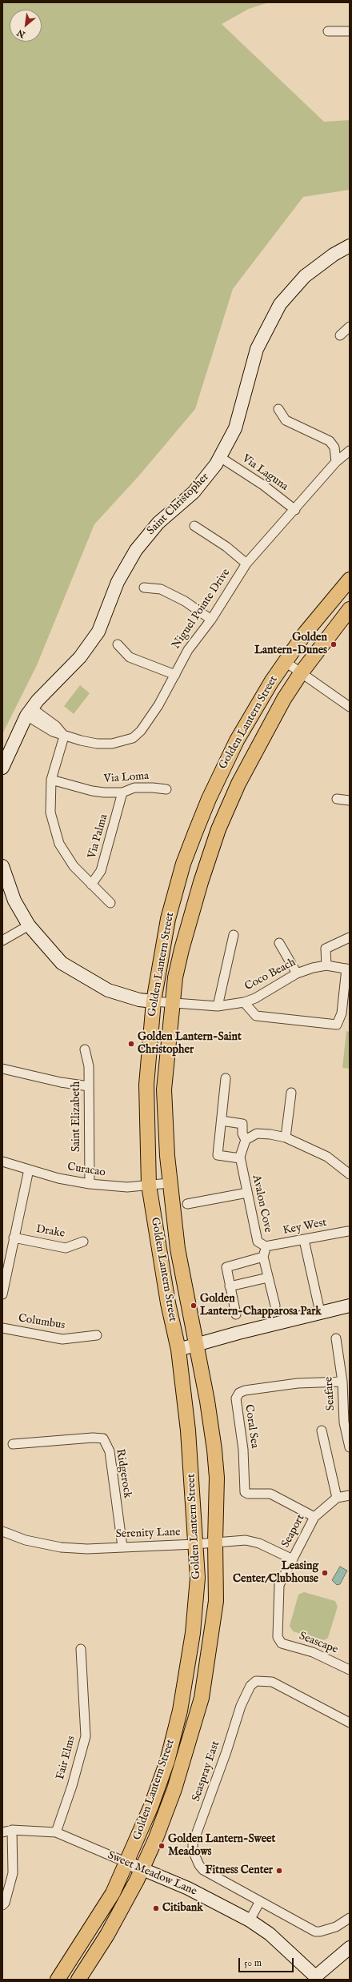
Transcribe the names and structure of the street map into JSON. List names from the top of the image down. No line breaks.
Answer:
{"streets":{"main road":["Golden Lantern Street"],"street":["Via Laguna","Saint Christopher","Niguel Pointe Drive","Via Loma","Via Palma","Coco Beach","Saint Elizabeth","Curacao","Avalon Cove","Key West","Drake","Columbus","Seafare","Coral Sea","Ridgerock","Seaport","Serenity Lane","Seascape","Fair Elms","Seaspray East","Sweet Meadow Lane"]},"crossings":[["Via Laguna","Saint Christopher"],["Via Laguna","Niguel Pointe Drive"],["Golden Lantern Street","Curacao"],["Golden Lantern Street","Serenity Lane"],["Golden Lantern Street","Sweet Meadow Lane"],["Via Loma","Via Palma"],["Saint Elizabeth","Curacao"],["Avalon Cove","Key West"],["Seafare","Coral Sea"],["Coral Sea","Seaport"],["Ridgerock","Serenity Lane"],["Seaport","Serenity Lane"],["Seaport","Seascape"],["Fair Elms","Sweet Meadow Lane"]],"places":["Golden Lantern-Dunes","Golden Lantern-Saint Christopher","Golden Lantern-Chapparosa Park","Leasing Center/Clubhouse","Golden Lantern-Sweet Meadows","Fitness Center","Citibank"],"scale_bar":"50 m","north":"bottom left"}
